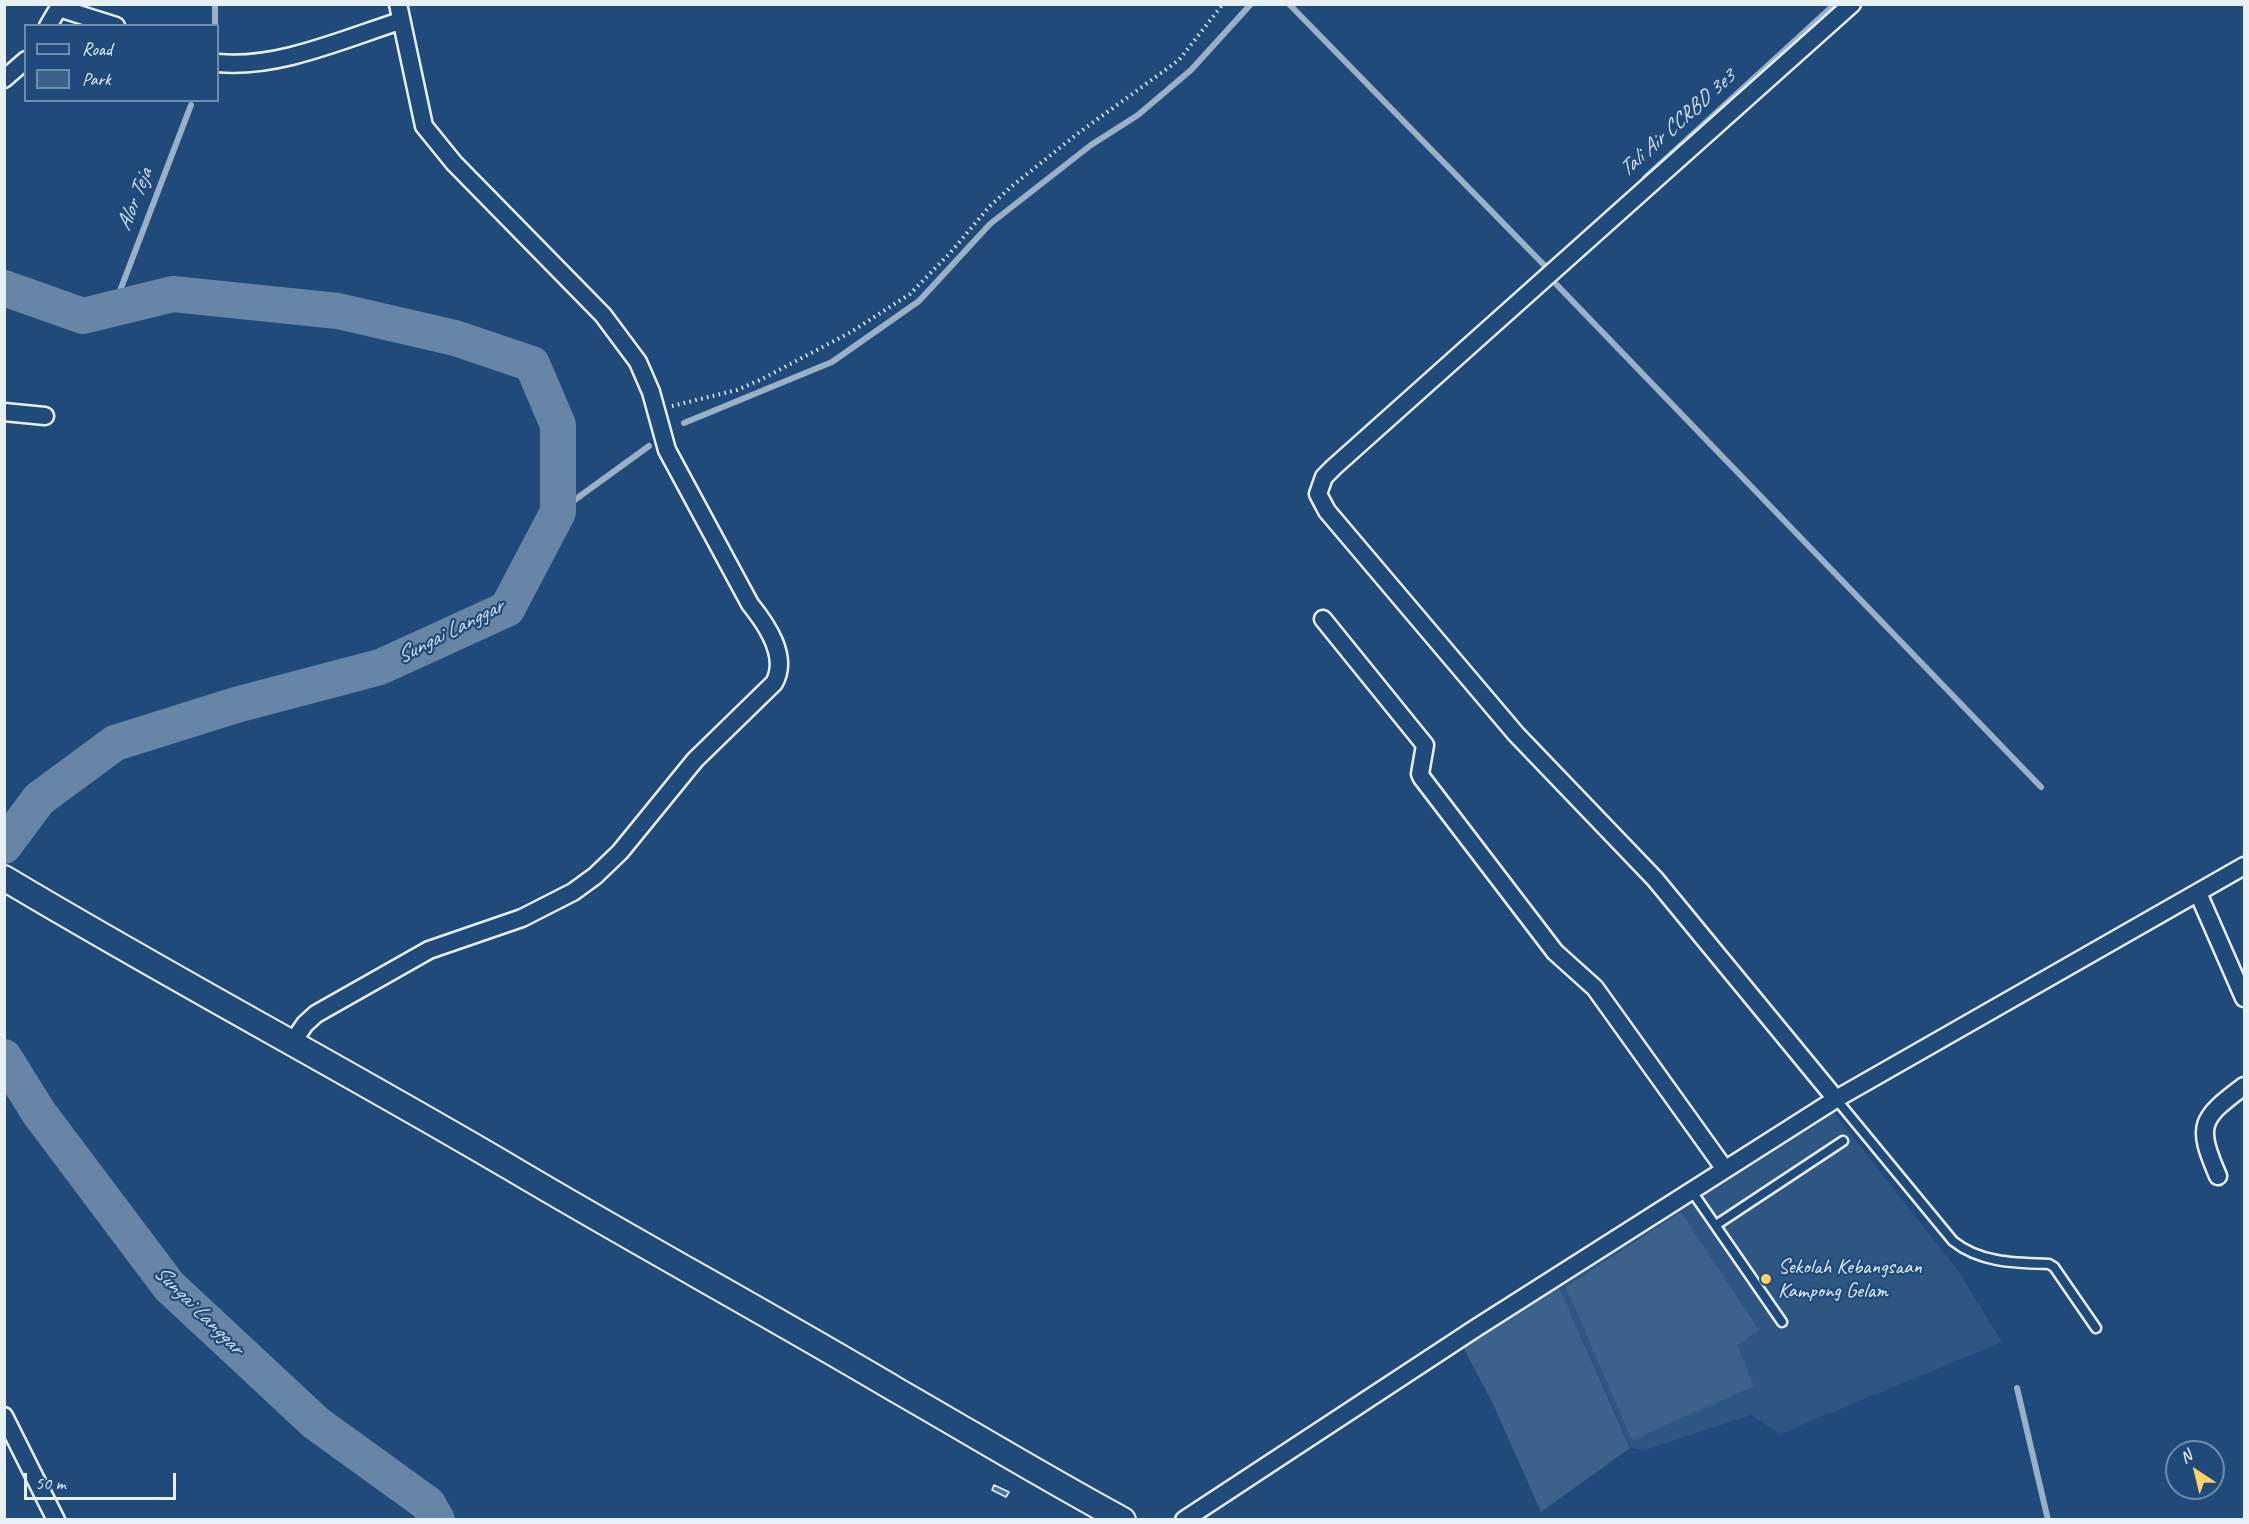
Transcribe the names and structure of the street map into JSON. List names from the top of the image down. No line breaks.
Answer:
{"water":["Tali Air CCRBD 3e3","Alor Teja","Sungai Langgar"],"places":["Sekolah Kebangsaan Kampong Gelam"],"legend":["Road","Park"],"scale_bar":"50 m","north":"top left"}
